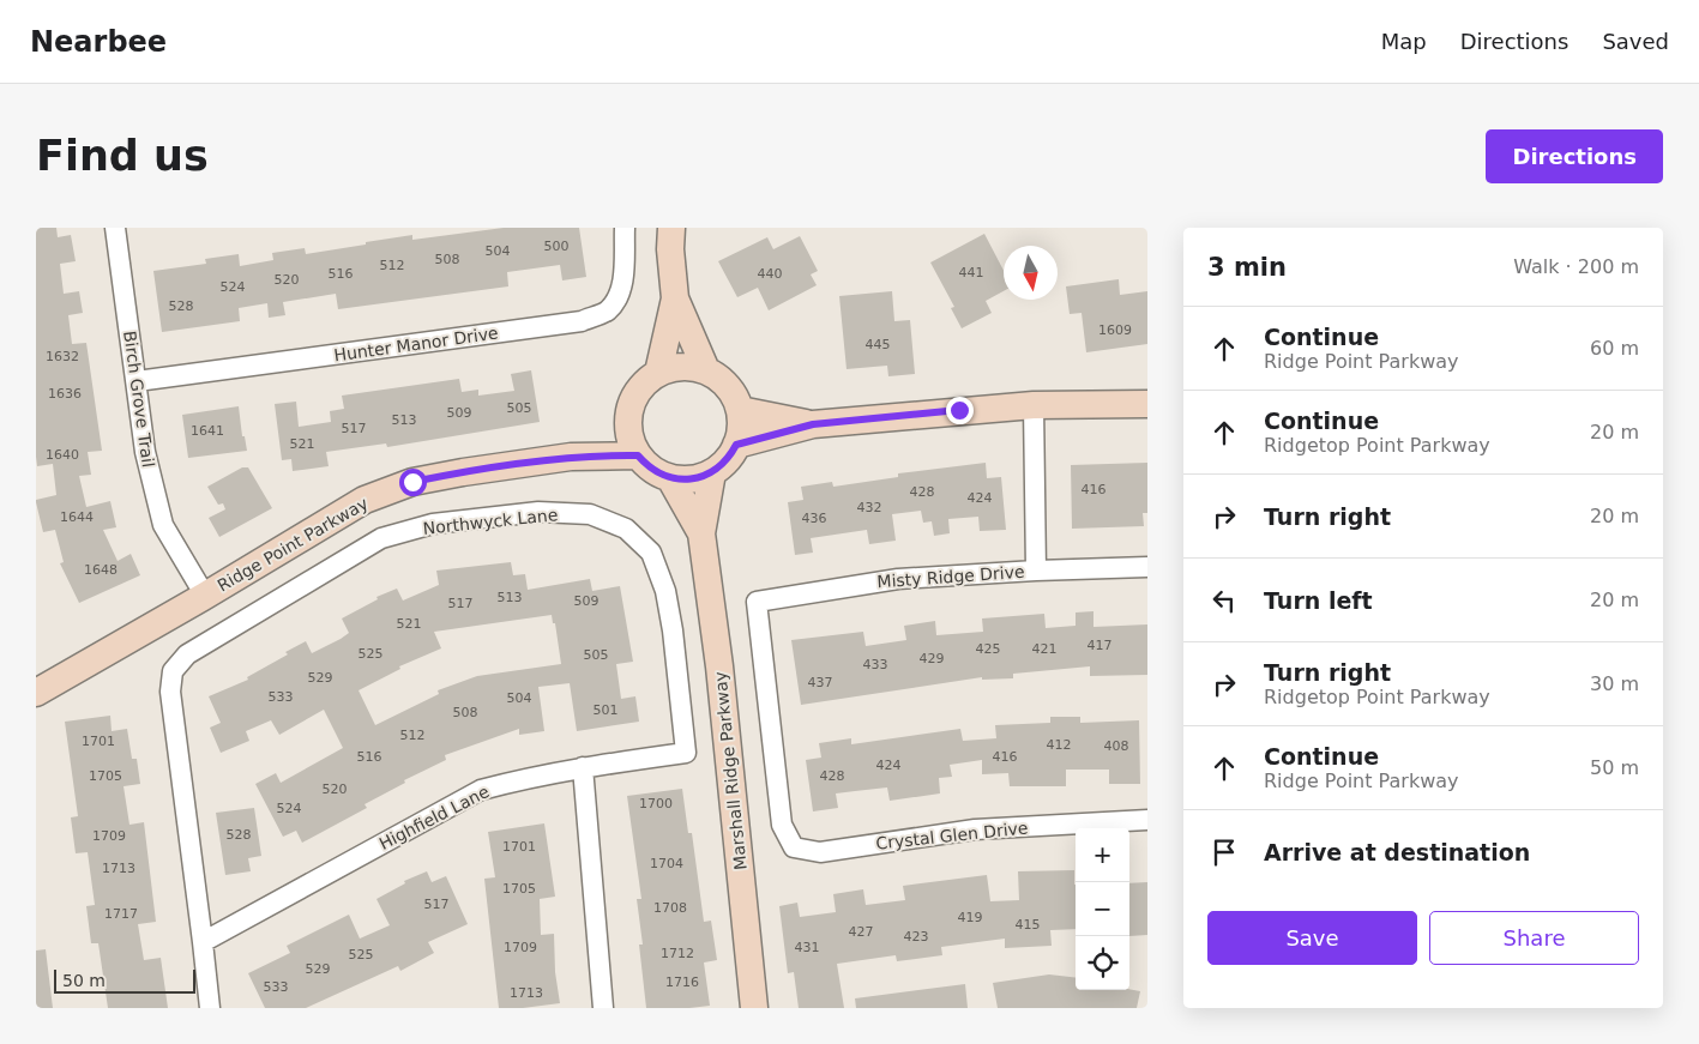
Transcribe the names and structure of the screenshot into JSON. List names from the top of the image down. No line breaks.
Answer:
{"streets":{"street":["Hunter Manor Drive","Birch Grove Trail","Northwyck Lane","Ridge Point Parkway","Misty Ridge Drive","Marshall Ridge Parkway","Highfield Lane","Crystal Glen Drive"]},"crossings":[["Hunter Manor Drive","Birch Grove Trail"],["Birch Grove Trail","Ridge Point Parkway"],["Northwyck Lane","Highfield Lane"],["Misty Ridge Drive","Crystal Glen Drive"]],"house_numbers":["500","504","508","512","441","516","440","520","524","528","1609","445","1632","1636","505","509","513","517","1641","521","1640","416","428","424","432","1644","436","1648","513","509","517","521","417","425","421","525","505","429","433","529","437","533","504","501","508","512","1701","412","408","516","416","424","1705","428","520","1700","524","528","1709","1701","1704","1713","1705","517","1708","1717","419","415","427","423","1709","431","1712","525","529","1716","533","1713"],"scale_bar":"50 m","north":"bottom","page":{"header":"Nearbee","nav":["Map","Directions","Saved"],"buttons":["Directions",["Save","Share"]],"title":"Find us","heading":["3 min","Walk · 200 m"],"list":[["Continue","Ridge Point Parkway","60 m"],["Continue","Ridgetop Point Parkway","20 m"],["Turn right","20 m"],["Turn left","20 m"],["Turn right","Ridgetop Point Parkway","30 m"],["Continue","Ridge Point Parkway","50 m"],"Arrive at destination"],"map_buttons":["+","−"],"scale":"50 m"}}
